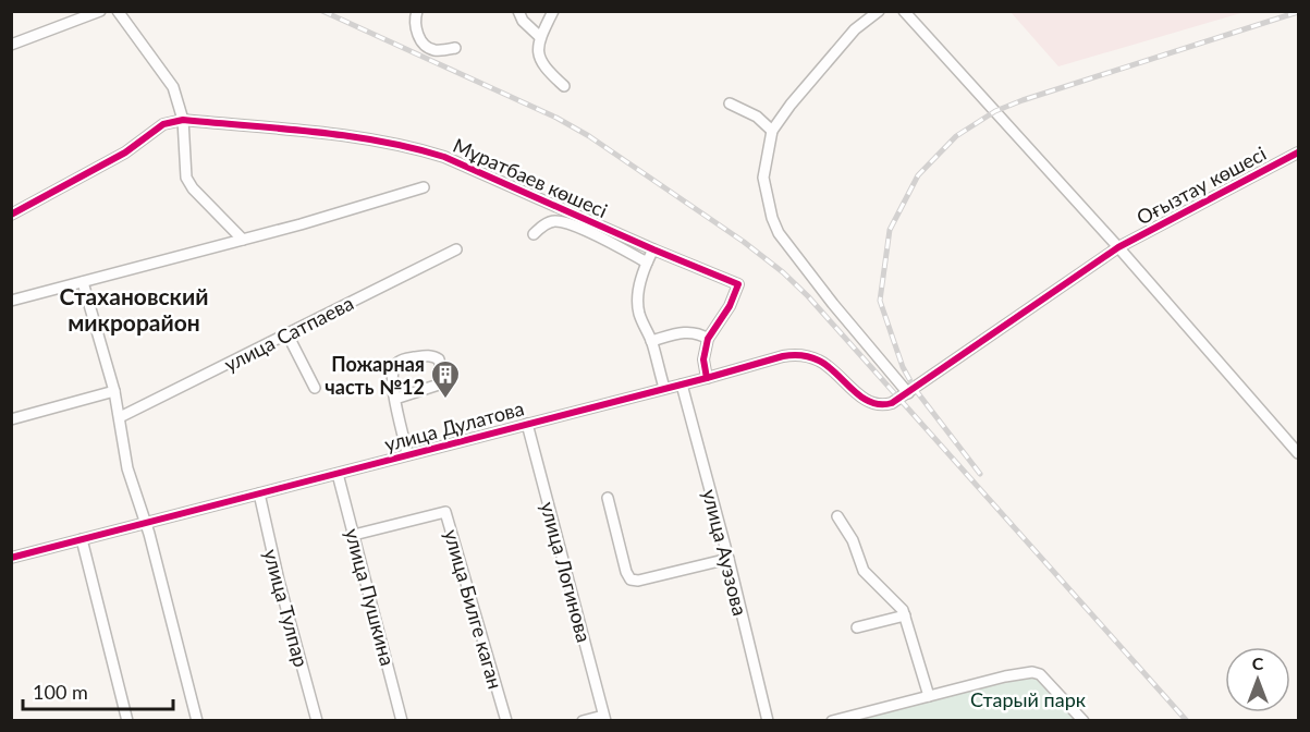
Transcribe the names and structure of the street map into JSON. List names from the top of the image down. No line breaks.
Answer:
{"streets":{"street":["Мұратбаев көшесі","Оғызтау көшесі","улица Сатпаева","улица Дулатова","улица Ауэзова","улица Логинова","улица Пушкина","улица Тулпар","улица Билге каган"]},"crossings":[["Оғызтау көшесі","улица Дулатова"],["улица Дулатова","улица Ауэзова"],["улица Дулатова","улица Логинова"],["улица Дулатова","улица Пушкина"],["улица Дулатова","улица Тулпар"],["улица Пушкина","улица Билге каган"]],"districts":["Стахановский микрорайон"],"parks":["Старый парк"],"places":{"building":["Пожарная часть №12"]},"scale_bar":"100 m","north":"top"}
